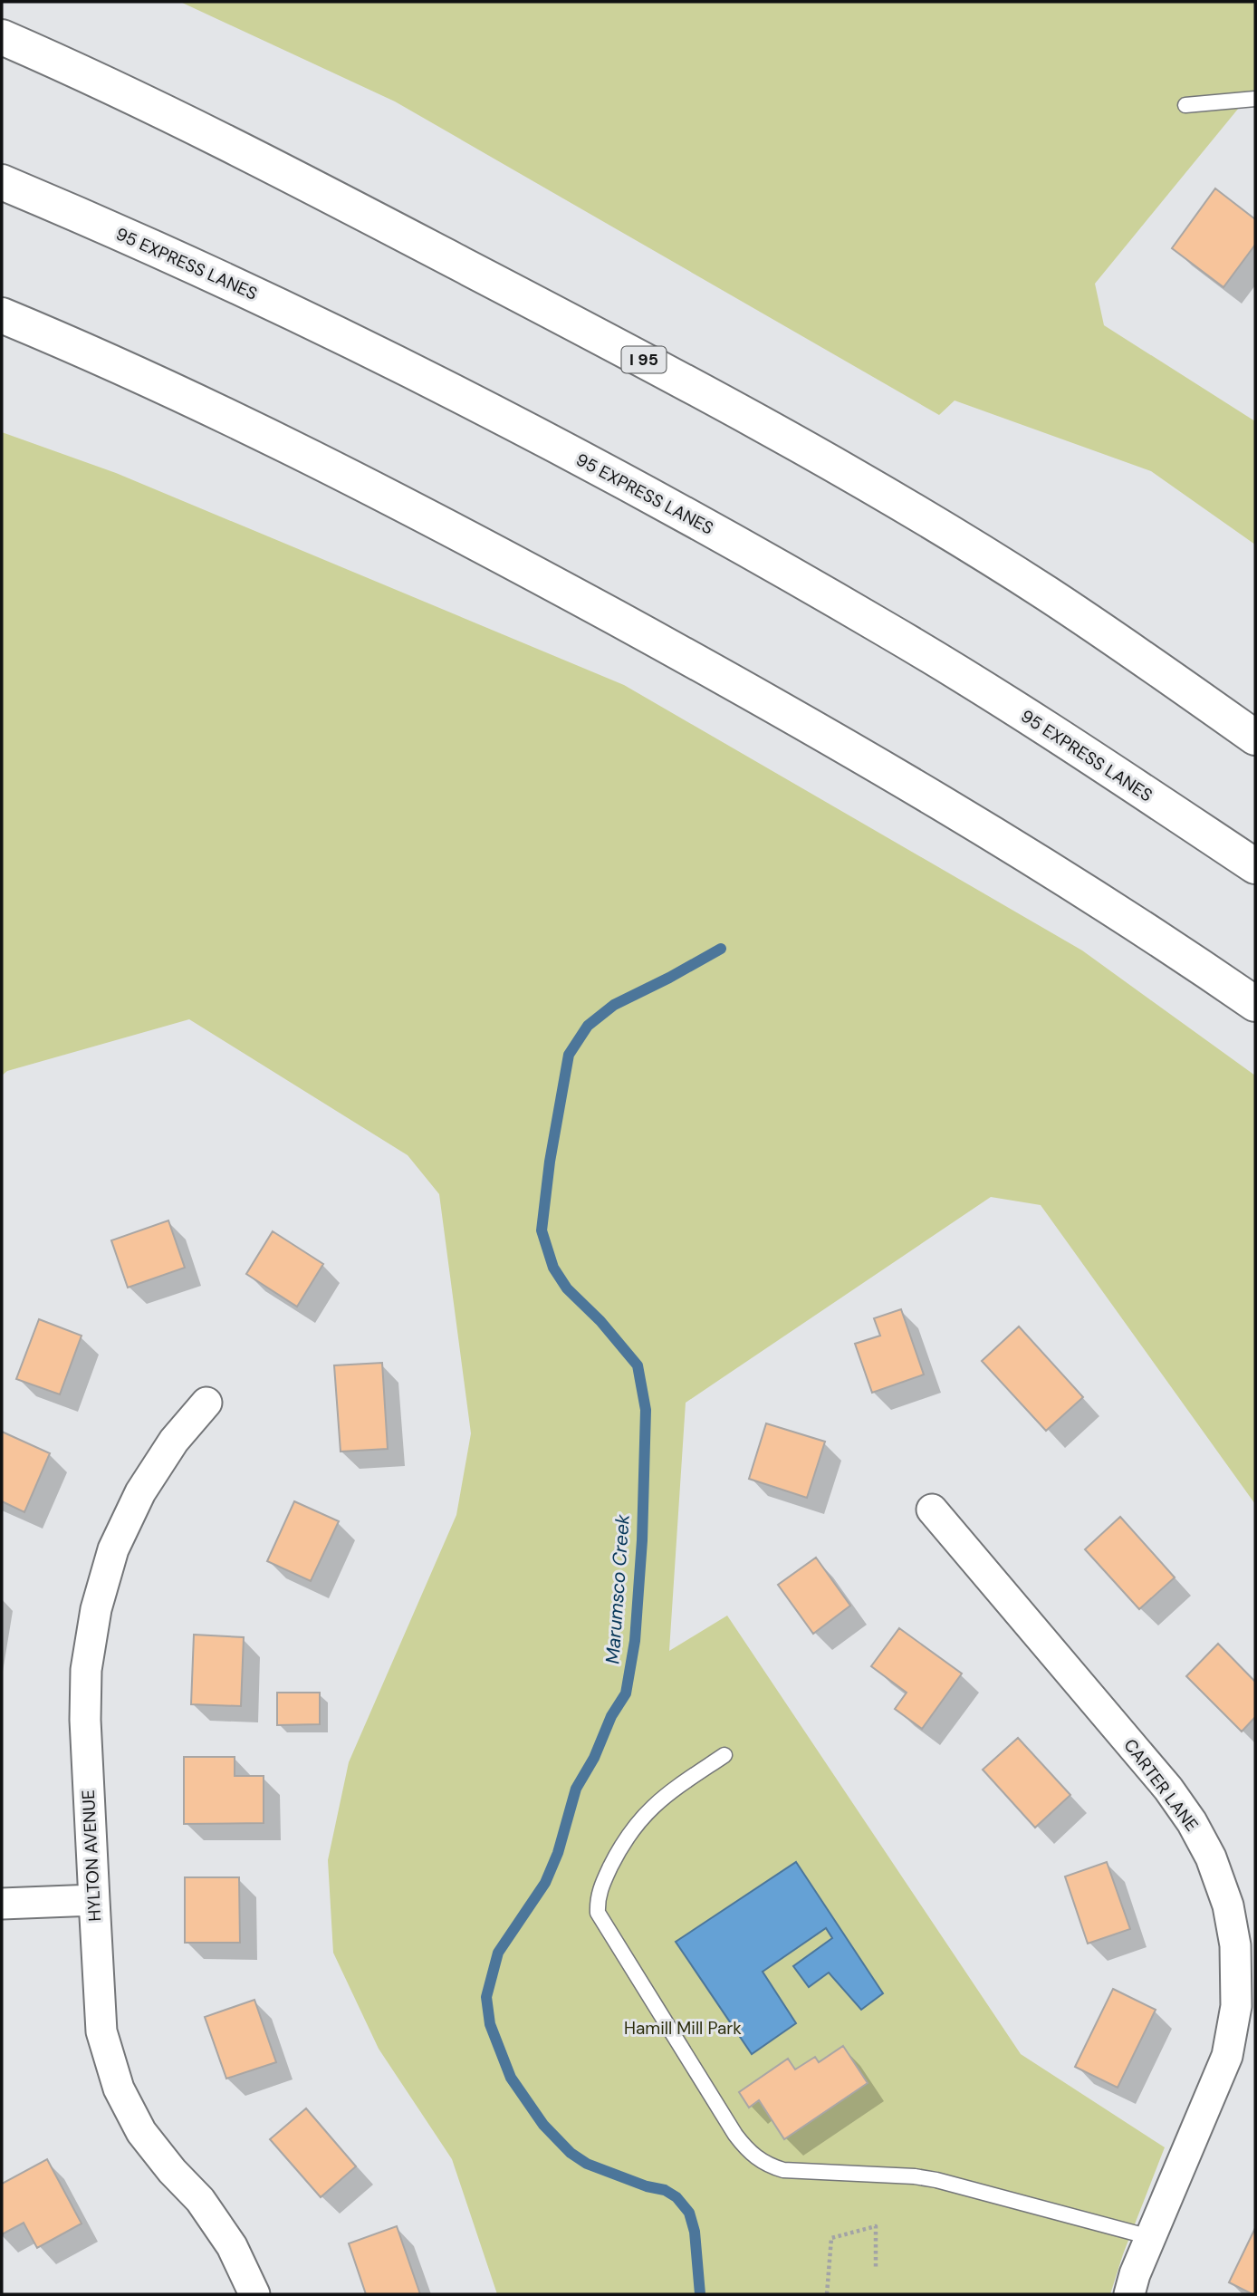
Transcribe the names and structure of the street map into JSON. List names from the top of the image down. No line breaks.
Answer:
{"streets":{"highway":["95 EXPRESS LANES","I 95"],"street":["CARTER LANE","HYLTON AVENUE"]},"water":["Marumsco Creek"],"parks":["Hamill Mill Park"]}
